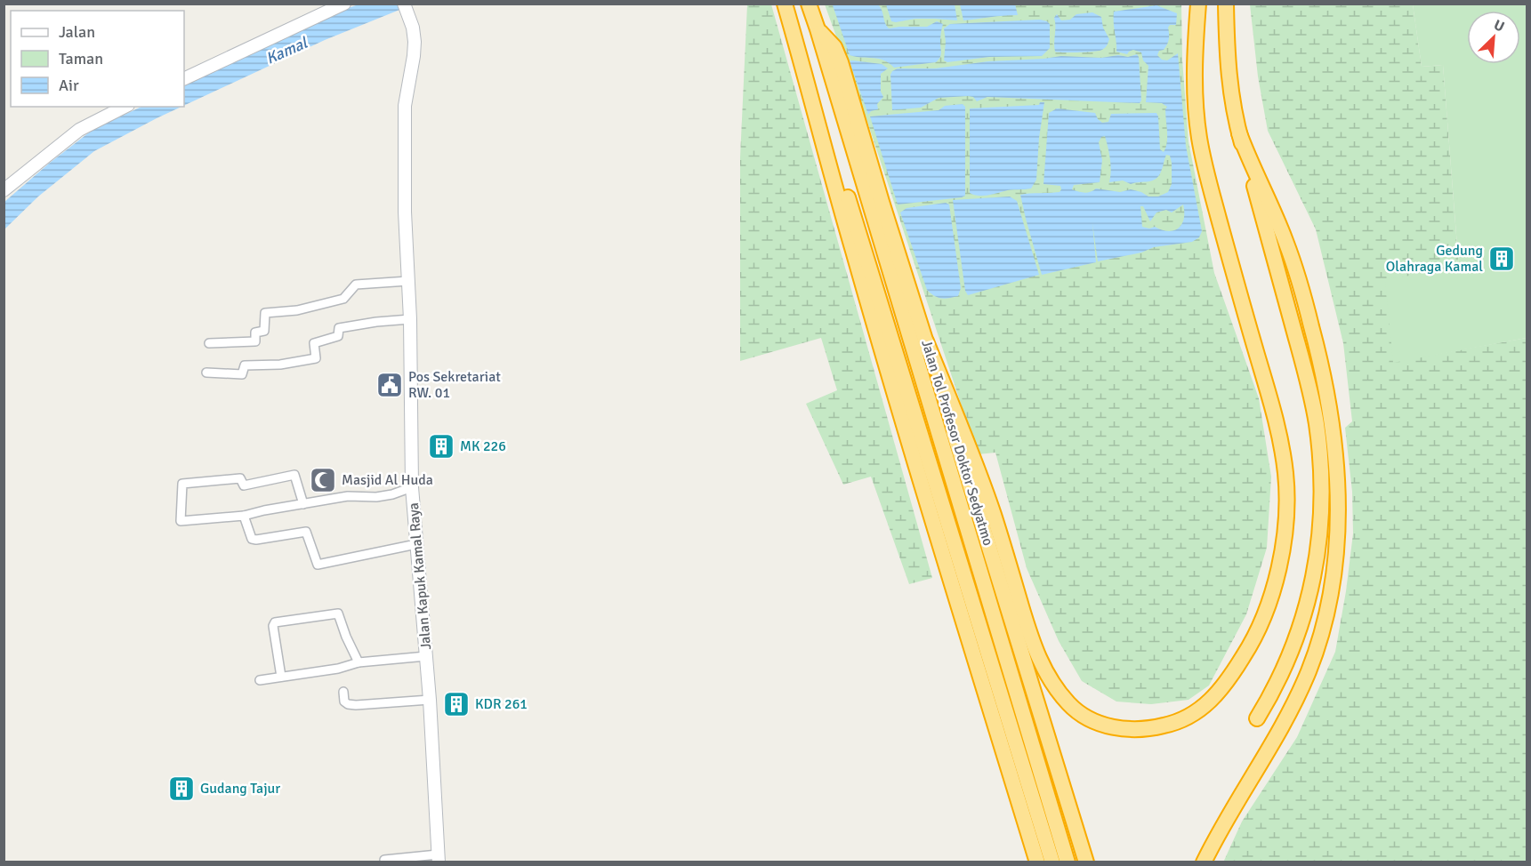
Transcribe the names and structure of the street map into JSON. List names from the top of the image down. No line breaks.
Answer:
{"streets":{"highway":["Jalan Tol Profesor Doktor Sedyatmo"],"main road":["Jalan Kapuk Kamal Raya"]},"water":["Kamal"],"places":{"building":["Gedung Olahraga Kamal","MK 226","KDR 261","Gudang Tajur"],"public building":["Pos Sekretariat RW. 01"],"mosque":["Masjid Al Huda"]},"legend":["Jalan","Taman","Air"],"north":"top right"}
